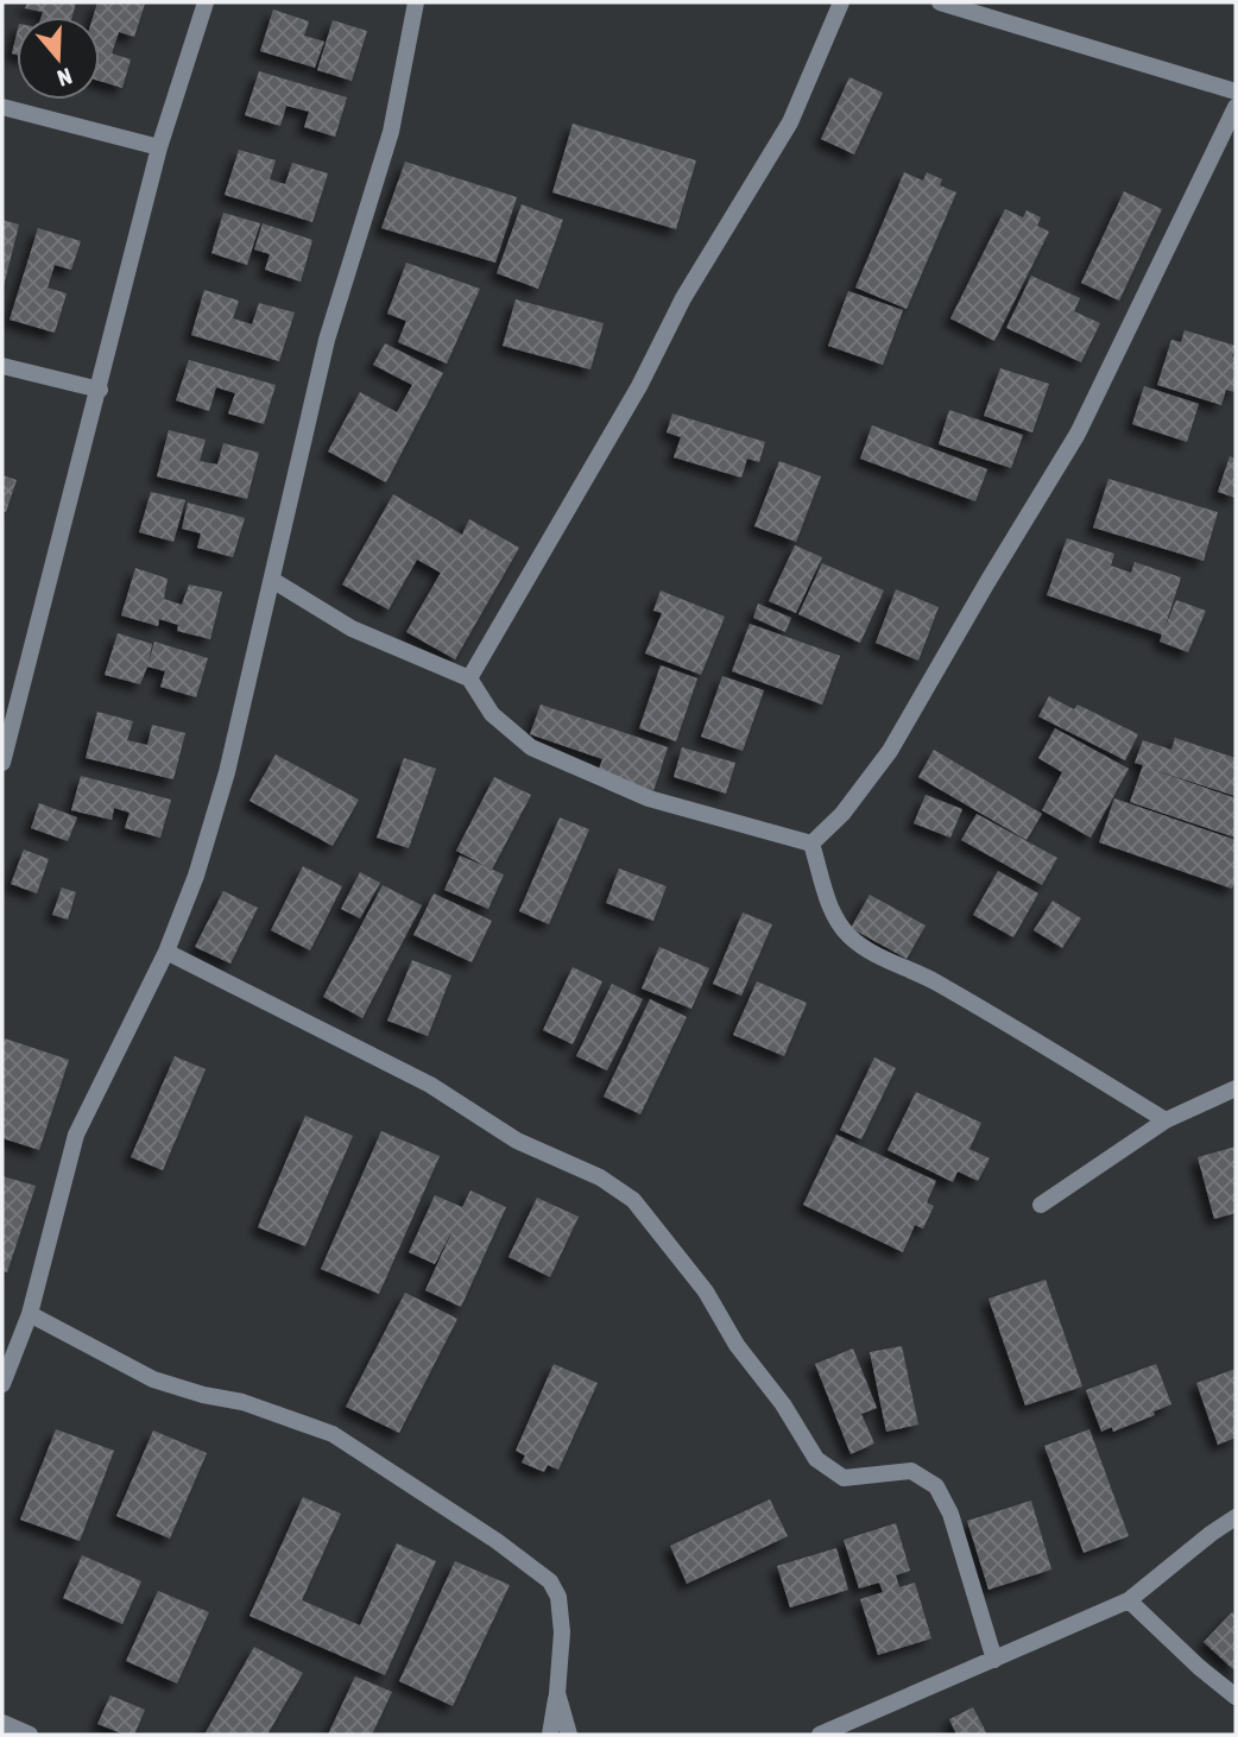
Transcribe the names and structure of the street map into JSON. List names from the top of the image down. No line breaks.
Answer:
{"north":"bottom"}
